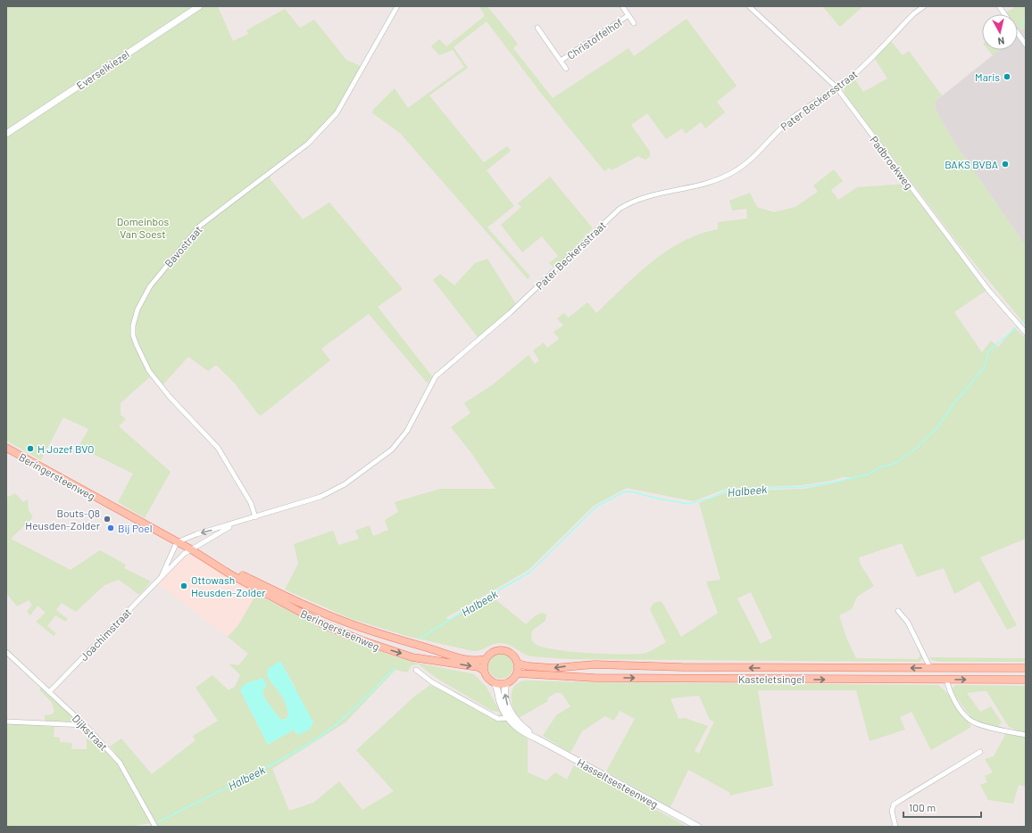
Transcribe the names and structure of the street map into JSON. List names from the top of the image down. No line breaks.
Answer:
{"streets":{"main road":["Beringersteenweg","Kasteletsingel","Hasseltsesteenweg"],"street":["Christoffelhof","Everselkiezel","Pater Beckersstraat","Padbroekweg","Bavostraat","Joachimstraat","Dijkstraat"]},"crossings":[["Pater Beckersstraat","Padbroekweg"],["Pater Beckersstraat","Bavostraat"],["Pater Beckersstraat","Beringersteenweg"],["Pater Beckersstraat","Joachimstraat"],["Beringersteenweg","Joachimstraat"],["Joachimstraat","Dijkstraat"],["Kasteletsingel","Hasseltsesteenweg"]],"water":["Halbeek"],"parks":["Domeinbos Van Soest"],"places":["Maris","BAKS BVBA","H Jozef BVO","Bouts-Q8 Heusden-Zolder","Bij Poel","Ottowash Heusden-Zolder"],"scale_bar":"100 m","north":"bottom"}
